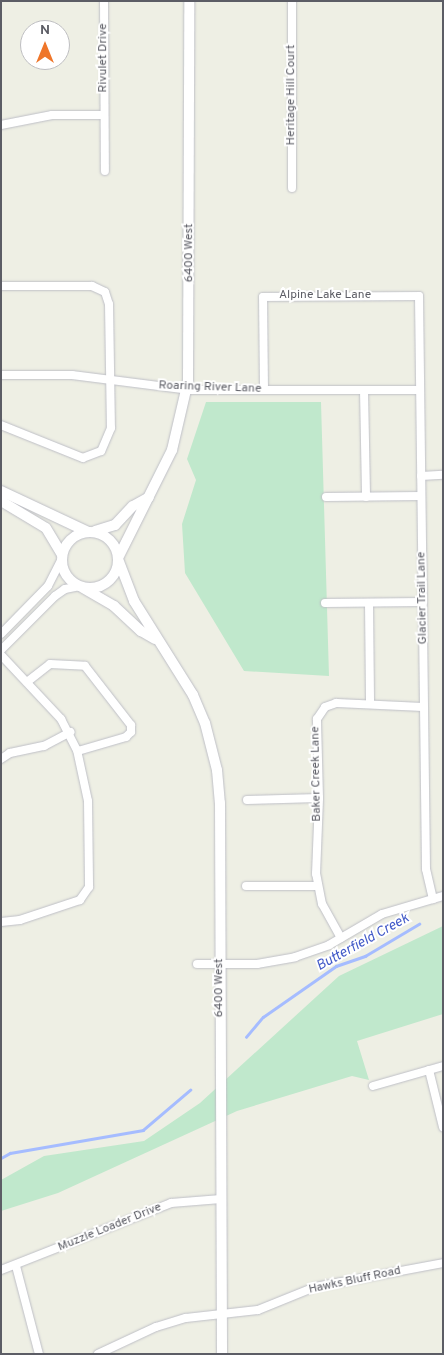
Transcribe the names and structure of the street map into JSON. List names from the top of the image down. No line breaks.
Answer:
{"streets":{"street":["Rivulet Drive","Heritage Hill Court","6400 West","Alpine Lake Lane","Roaring River Lane","Glacier Trail Lane","Baker Creek Lane","Muzzle Loader Drive","Hawks Bluff Road"]},"crossings":[["6400 West","Roaring River Lane"],["6400 West","Muzzle Loader Drive"],["6400 West","Hawks Bluff Road"],["Alpine Lake Lane","Roaring River Lane"],["Alpine Lake Lane","Glacier Trail Lane"],["Roaring River Lane","Glacier Trail Lane"],["Glacier Trail Lane","Baker Creek Lane"]],"water":["Butterfield Creek"],"north":"top"}
